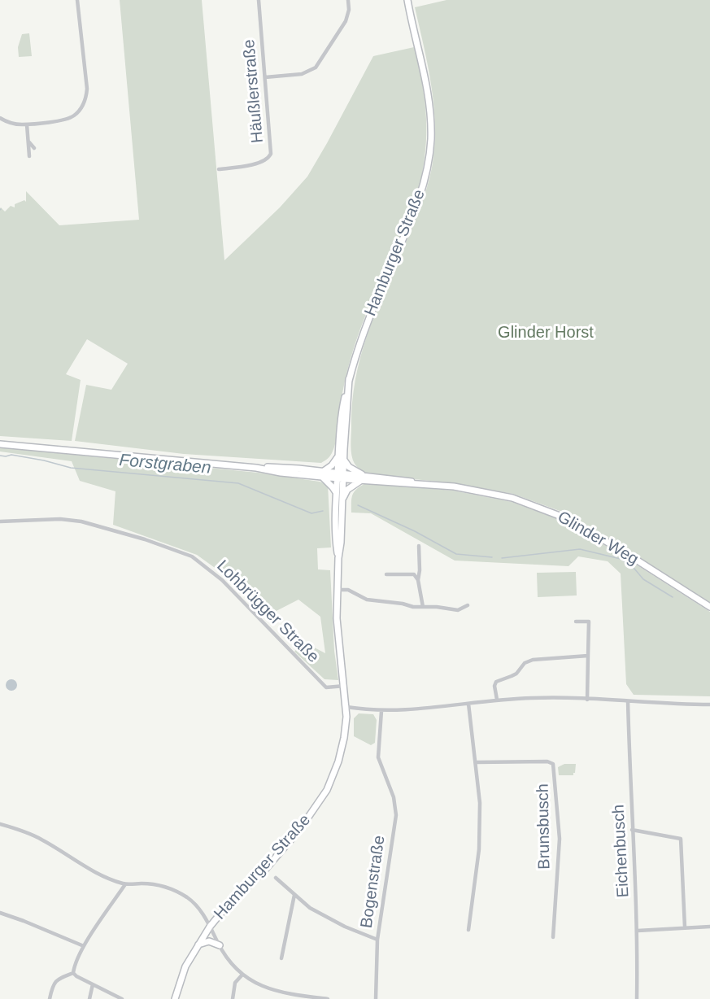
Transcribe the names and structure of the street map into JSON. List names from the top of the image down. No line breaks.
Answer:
{"streets":{"main road":["Hamburger Straße","Glinder Weg"],"street":["Häußlerstraße","Lohbrügger Straße","Brunsbusch","Eichenbusch","Bogenstraße"]},"crossings":[["Hamburger Straße","Glinder Weg"],["Hamburger Straße","Lohbrügger Straße"]],"water":["Forstgraben"],"parks":["Glinder Horst"]}
